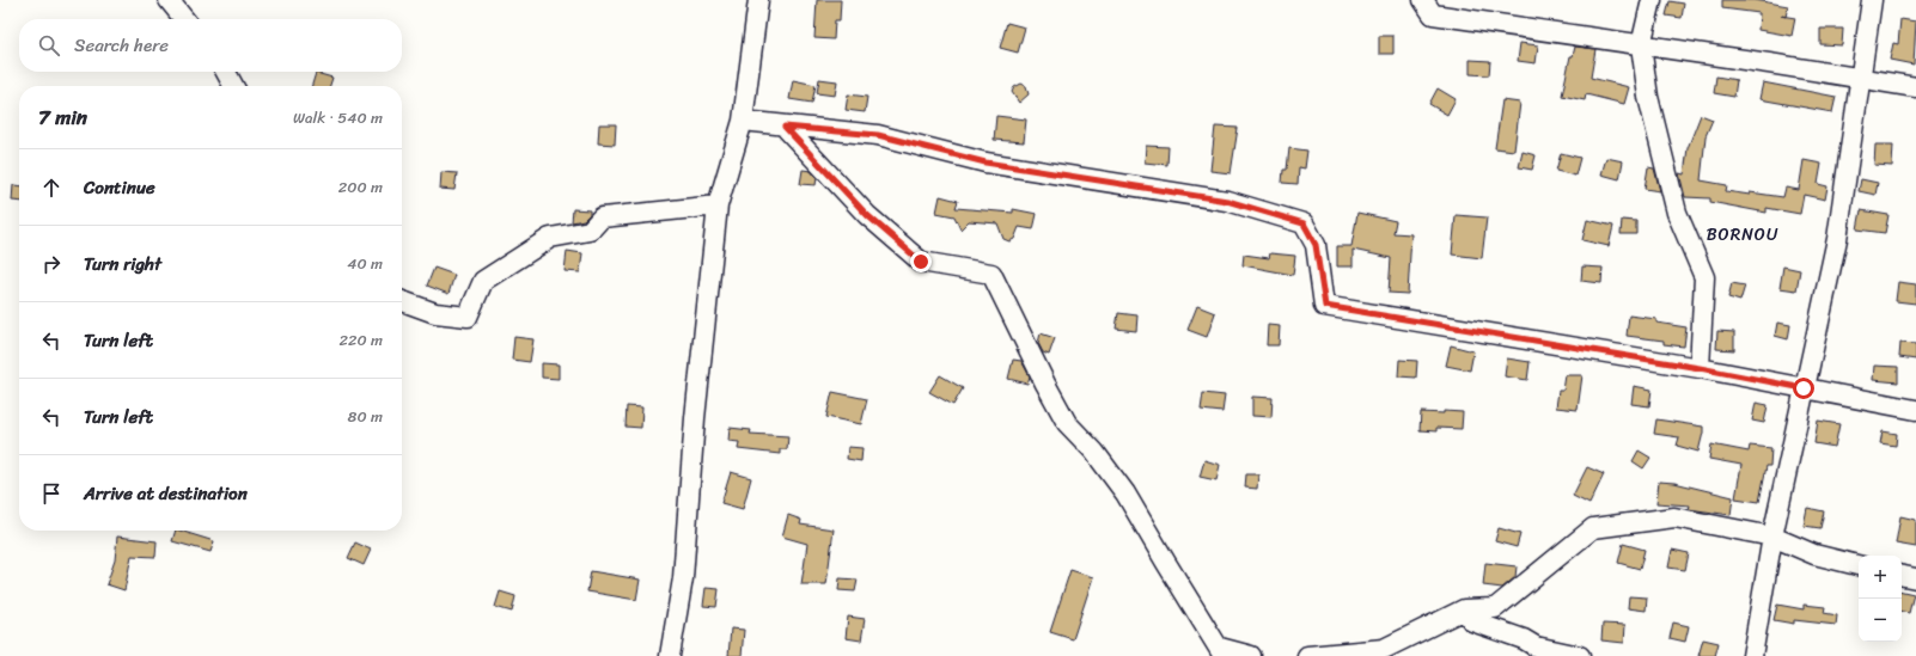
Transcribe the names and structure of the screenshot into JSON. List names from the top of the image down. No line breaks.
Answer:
{"districts":["BORNOU"],"page":{"search":"Search here","heading":["7 min","Walk · 540 m"],"list":[["Continue","200 m"],["Turn right","40 m"],["Turn left","220 m"],["Turn left","80 m"],"Arrive at destination"],"map_buttons":["+","−"]}}
